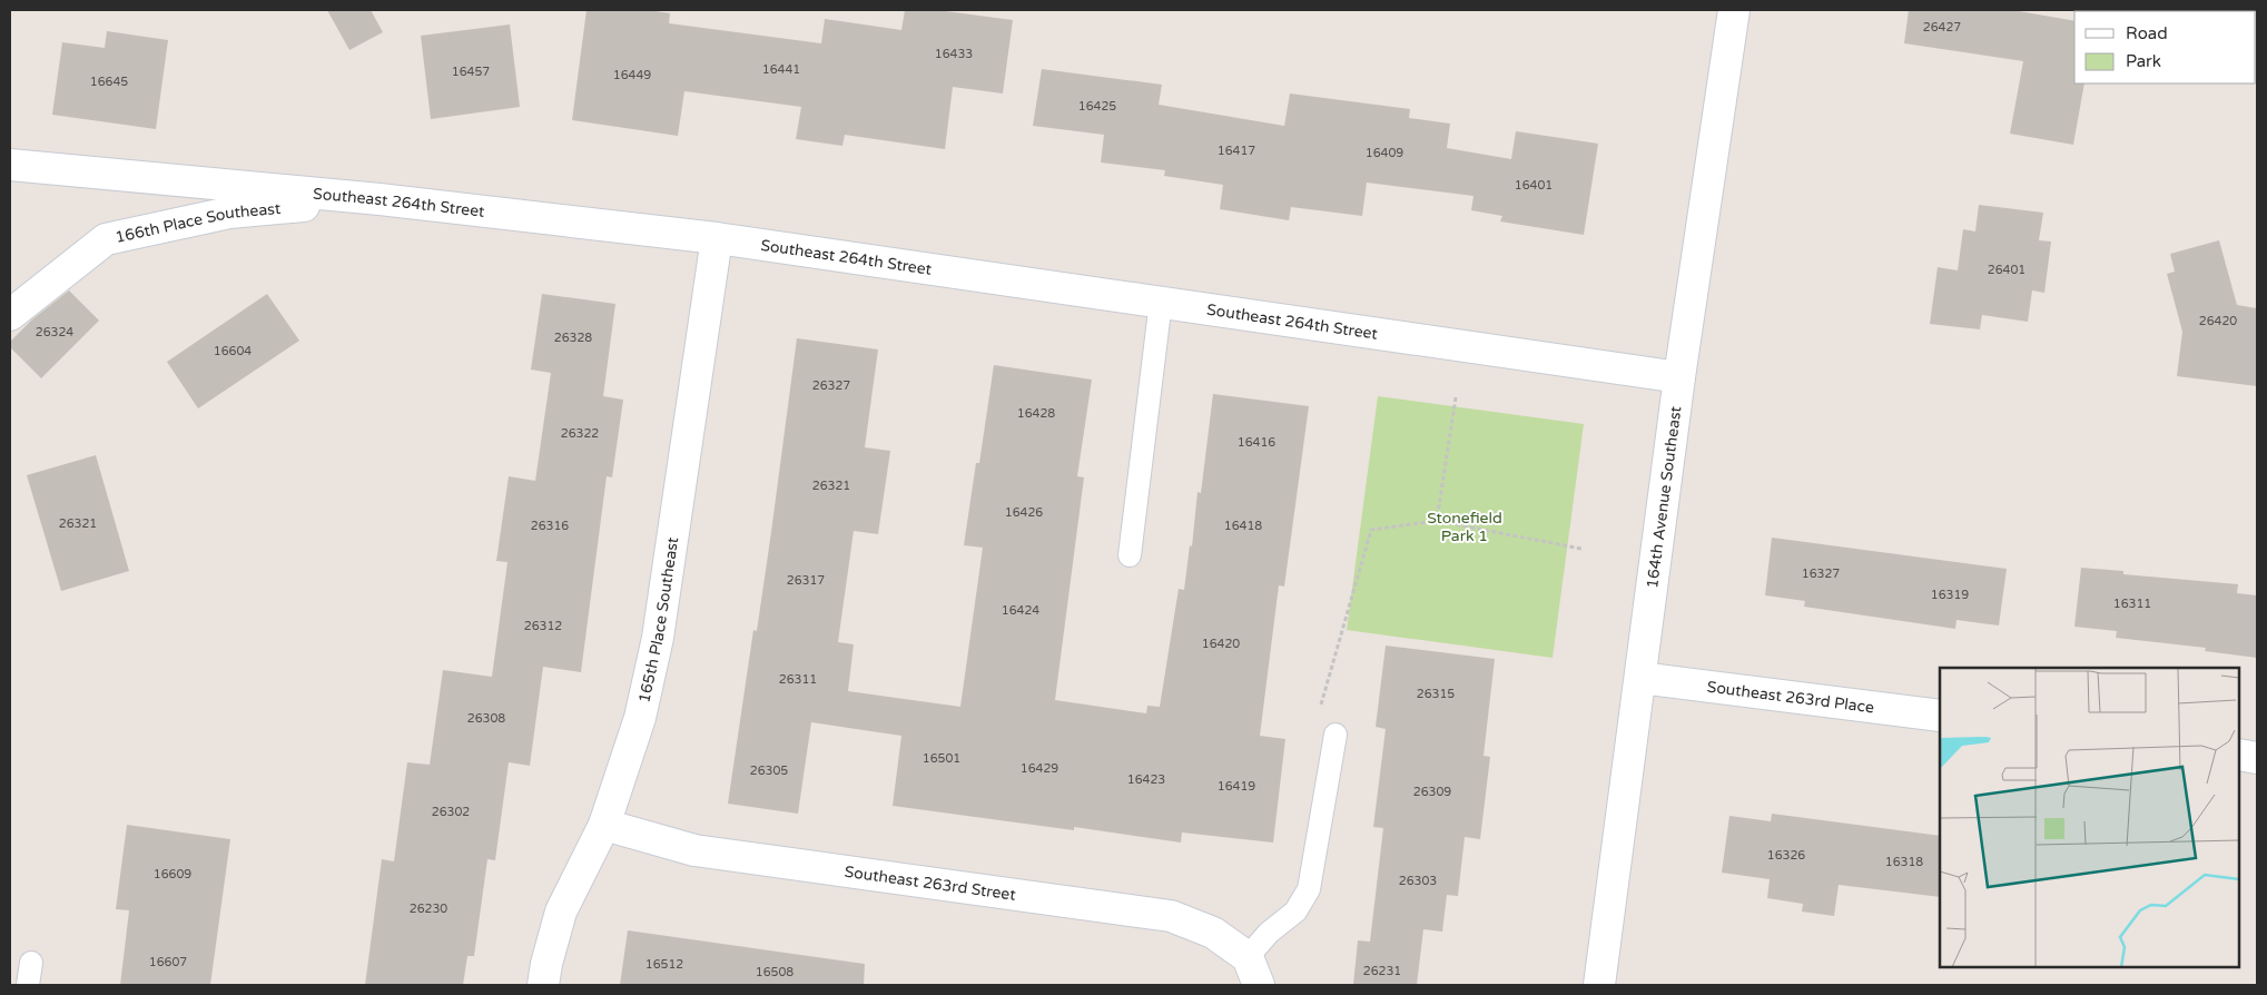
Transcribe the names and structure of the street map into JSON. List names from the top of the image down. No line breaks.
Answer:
{"streets":{"street":["Southeast 264th Street","166th Place Southeast","164th Avenue Southeast","165th Place Southeast","Southeast 263rd Place","Southeast 263rd Street"]},"crossings":[["Southeast 264th Street","166th Place Southeast"],["Southeast 264th Street","164th Avenue Southeast"],["Southeast 264th Street","165th Place Southeast"],["164th Avenue Southeast","Southeast 263rd Place"],["165th Place Southeast","Southeast 263rd Street"]],"parks":["Stonefield Park 1"],"house_numbers":["26427","16433","16441","16457","16449","16645","16425","16417","16409","16401","26401","26420","26324","26328","16604","26327","16428","26322","16416","26321","16426","26321","26316","16418","16327","26317","16319","16311","16424","26312","16420","26311","26315","26308","16501","16429","26305","16423","16419","26309","26302","16326","16318","16609","26303","26230","16607","16512","26231","16508"],"legend":["Road","Park"]}
